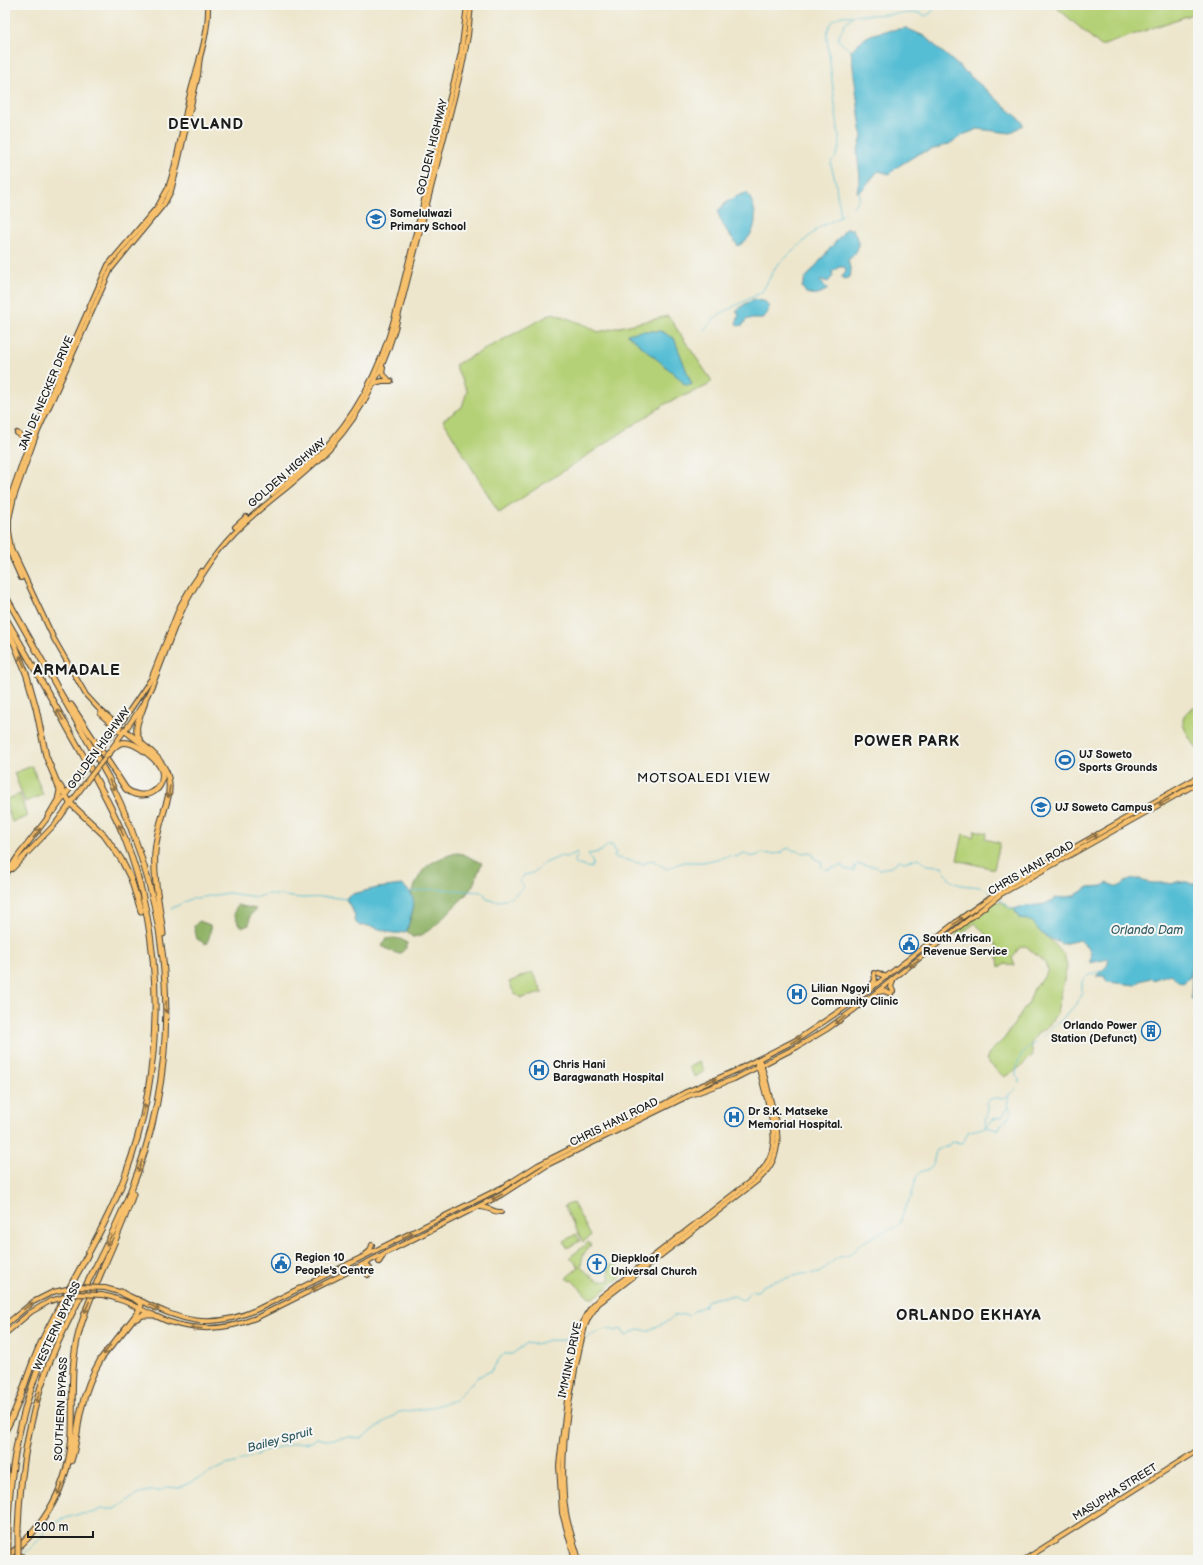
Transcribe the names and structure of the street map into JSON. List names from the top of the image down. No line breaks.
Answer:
{"streets":{"highway":["WESTERN BYPASS","SOUTHERN BYPASS"],"main road":["GOLDEN HIGHWAY","JAN DE NECKER DRIVE","CHRIS HANI ROAD","IMMINK DRIVE","MASUPHA STREET"]},"crossings":[["GOLDEN HIGHWAY","JAN DE NECKER DRIVE"],["CHRIS HANI ROAD","IMMINK DRIVE"],["WESTERN BYPASS","SOUTHERN BYPASS"]],"districts":["DEVLAND","ARMADALE","POWER PARK","MOTSOALEDI VIEW","ORLANDO EKHAYA"],"water":["Orlando Dam","Bailey Spruit"],"places":{"school or university":["Somelulwazi Primary School","UJ Soweto Campus"],"sports":["UJ Soweto Sports Grounds"],"public building":["South African Revenue Service","Region 10 People's Centre"],"hospital":["Lilian Ngoyi Community Clinic","Chris Hani Baragwanath Hospital","Dr S.K. Matseke Memorial Hospital."],"building":["Orlando Power Station (Defunct)"],"church":["Diepkloof Universal Church"]},"scale_bar":"200 m"}
